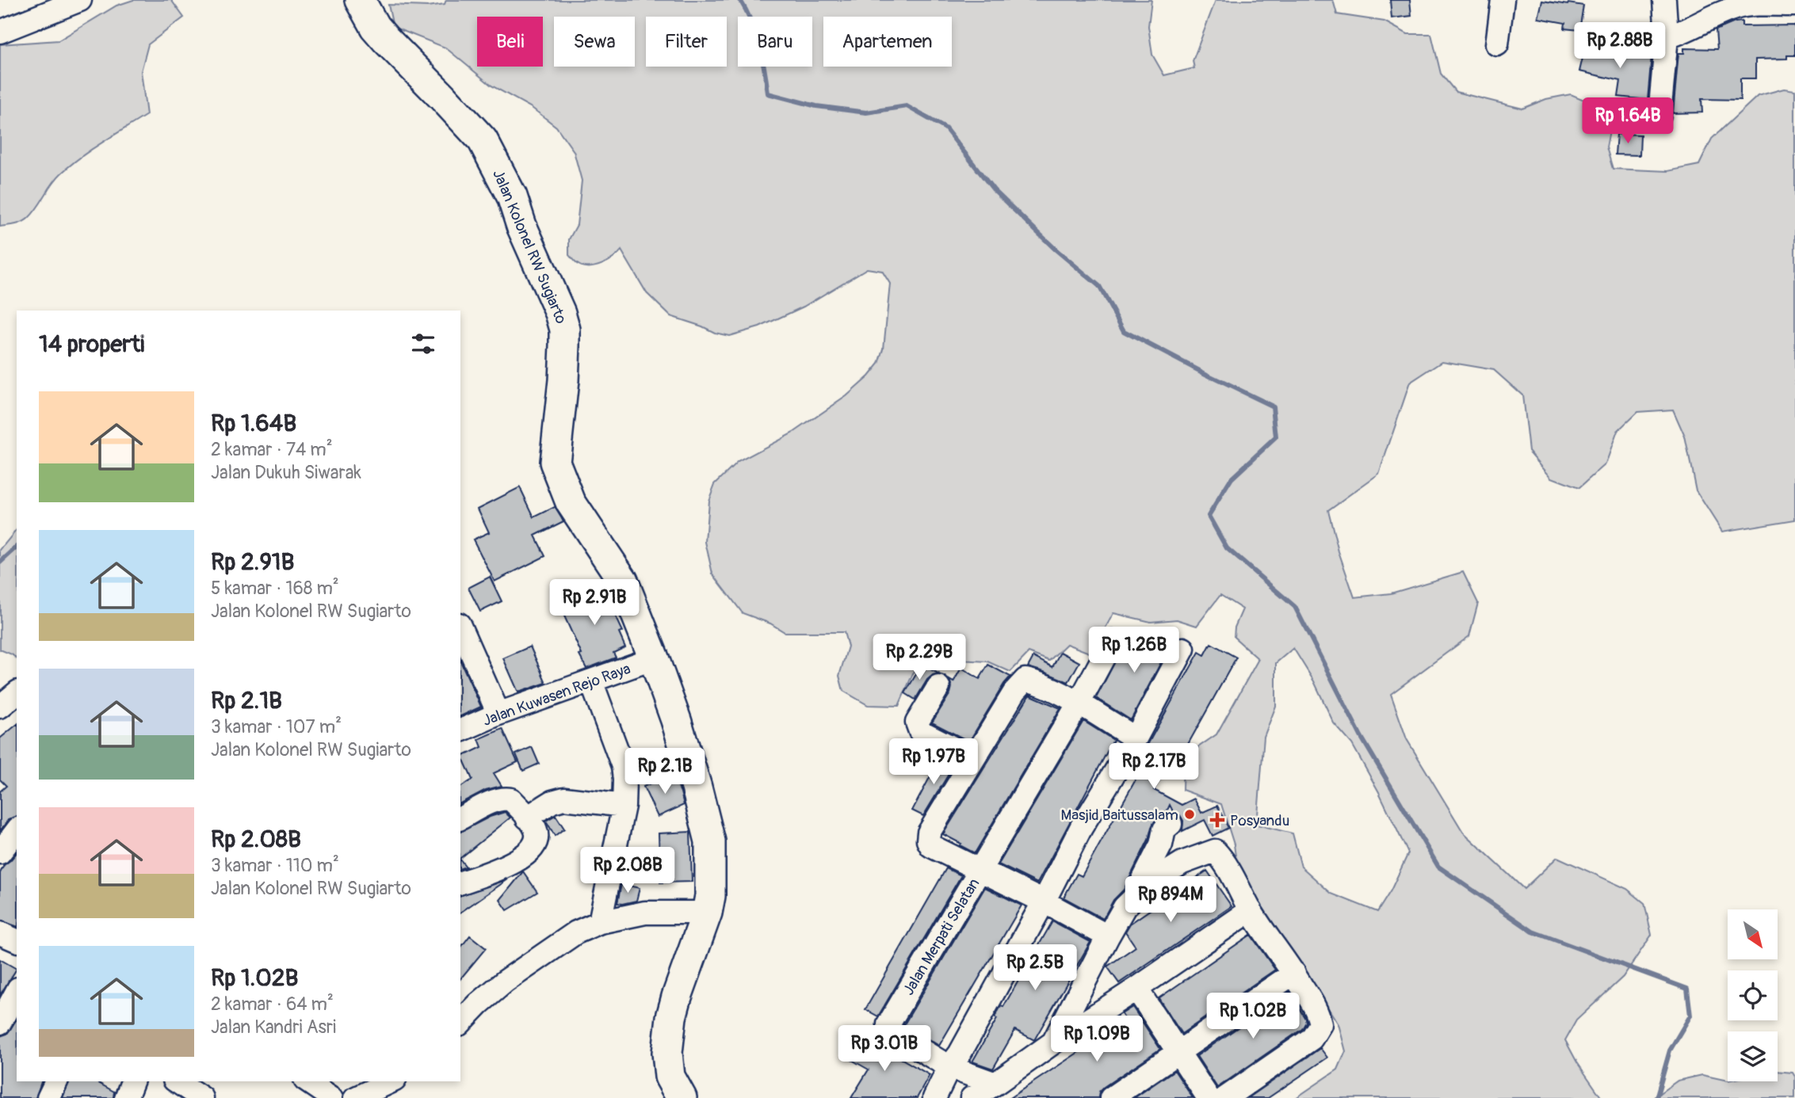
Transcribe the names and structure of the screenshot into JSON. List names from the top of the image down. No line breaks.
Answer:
{"streets":{"main road":["Jalan Kolonel RW Sugiarto"],"street":["Jalan Kuwasen Rejo Raya","Jalan Merpati Selatan"]},"crossings":[["Jalan Kolonel RW Sugiarto","Jalan Kuwasen Rejo Raya"]],"places":{"other":["Masjid Baitussalam"],"health":["Posyandu"]},"north":"bottom right","page":{"chip":["Beli","Sewa","Filter","Baru","Apartemen"],"price":["Rp 2.88B","Rp 1.64B","Rp 2.91B","Rp 1.26B","Rp 2.29B","Rp 1.97B","Rp 2.17B","Rp 2.1B","Rp 2.08B","Rp 894M","Rp 2.5B","Rp 1.02B","Rp 1.09B","Rp 3.01B"],"heading":"14 properti","list":[{"name":"Rp 1.64B","note":"2 kamar · 74 m² · Jalan Dukuh Siwarak"},{"name":"Rp 2.91B","note":"5 kamar · 168 m² · Jalan Kolonel RW Sugiarto"},{"name":"Rp 2.1B","note":"3 kamar · 107 m² · Jalan Kolonel RW Sugiarto"},{"name":"Rp 2.08B","note":"3 kamar · 110 m² · Jalan Kolonel RW Sugiarto"},{"name":"Rp 1.02B","note":"2 kamar · 64 m² · Jalan Kandri Asri"}]}}
